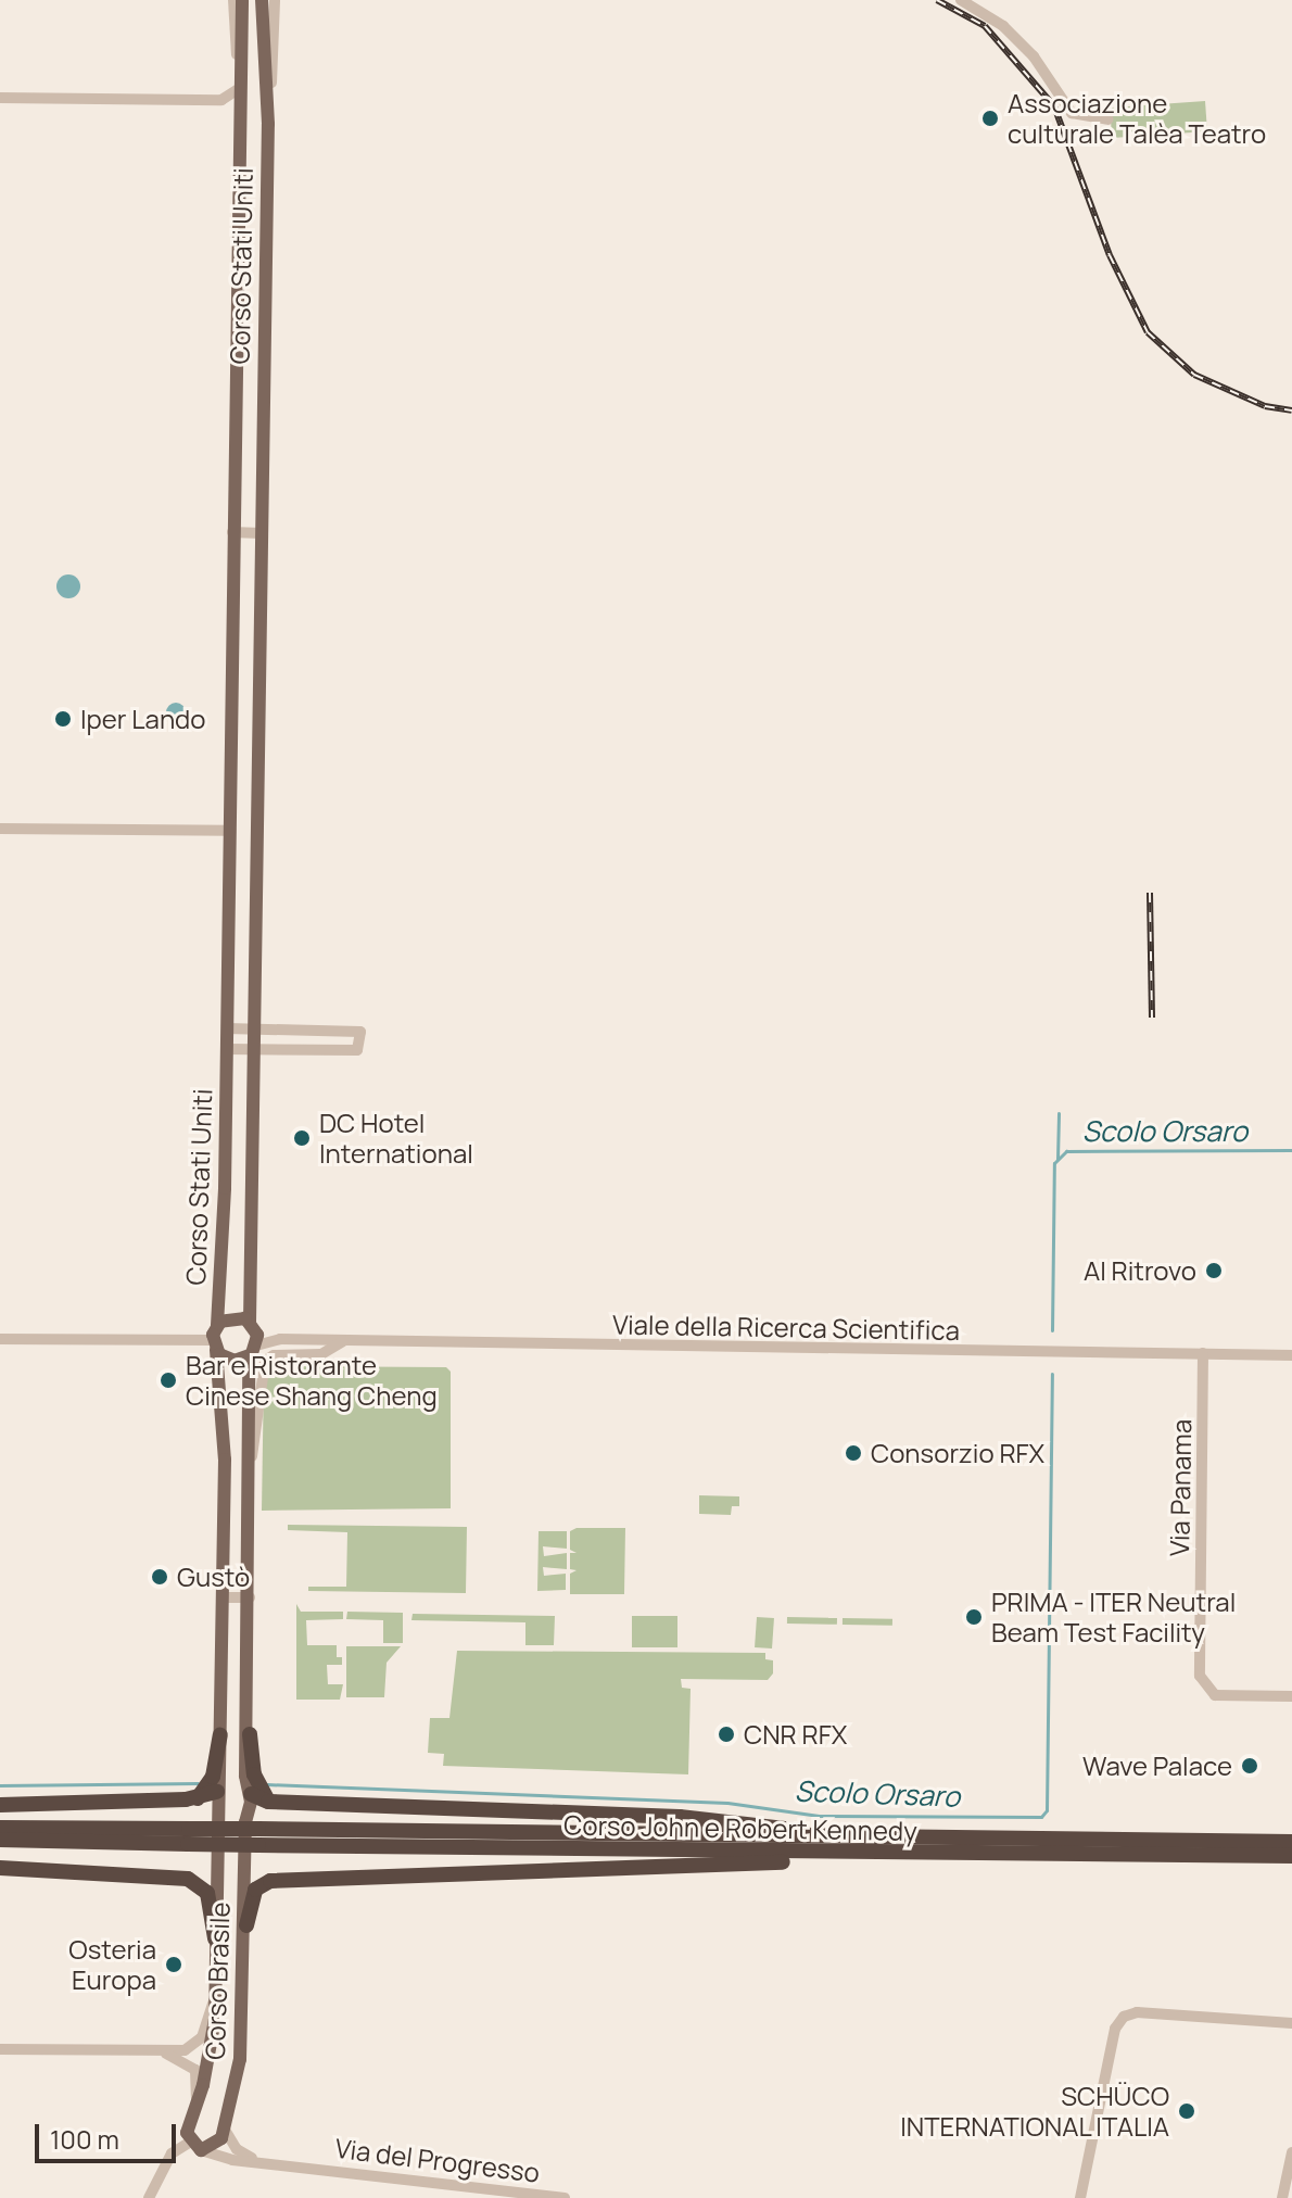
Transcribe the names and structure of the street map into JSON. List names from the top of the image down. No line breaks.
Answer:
{"streets":{"highway":["Corso John e Robert Kennedy"],"main road":["Corso Stati Uniti","Corso Brasile"],"street":["Viale della Ricerca Scientifica","Via Panama","Via del Progresso"]},"crossings":[["Corso Stati Uniti","Viale della Ricerca Scientifica"],["Viale della Ricerca Scientifica","Via Panama"],["Corso John e Robert Kennedy","Corso Brasile"],["Corso Brasile","Via del Progresso"]],"water":["Scolo Orsaro"],"places":["Associazione culturale Talèa Teatro","Iper Lando","DC Hotel International","Al Ritrovo","Bar e Ristorante Cinese Shang Cheng","Consorzio RFX","Gustò","PRIMA - ITER Neutral Beam Test Facility","CNR RFX","Wave Palace","Osteria Europa","SCHÜCO INTERNATIONAL ITALIA"],"scale_bar":"100 m"}
